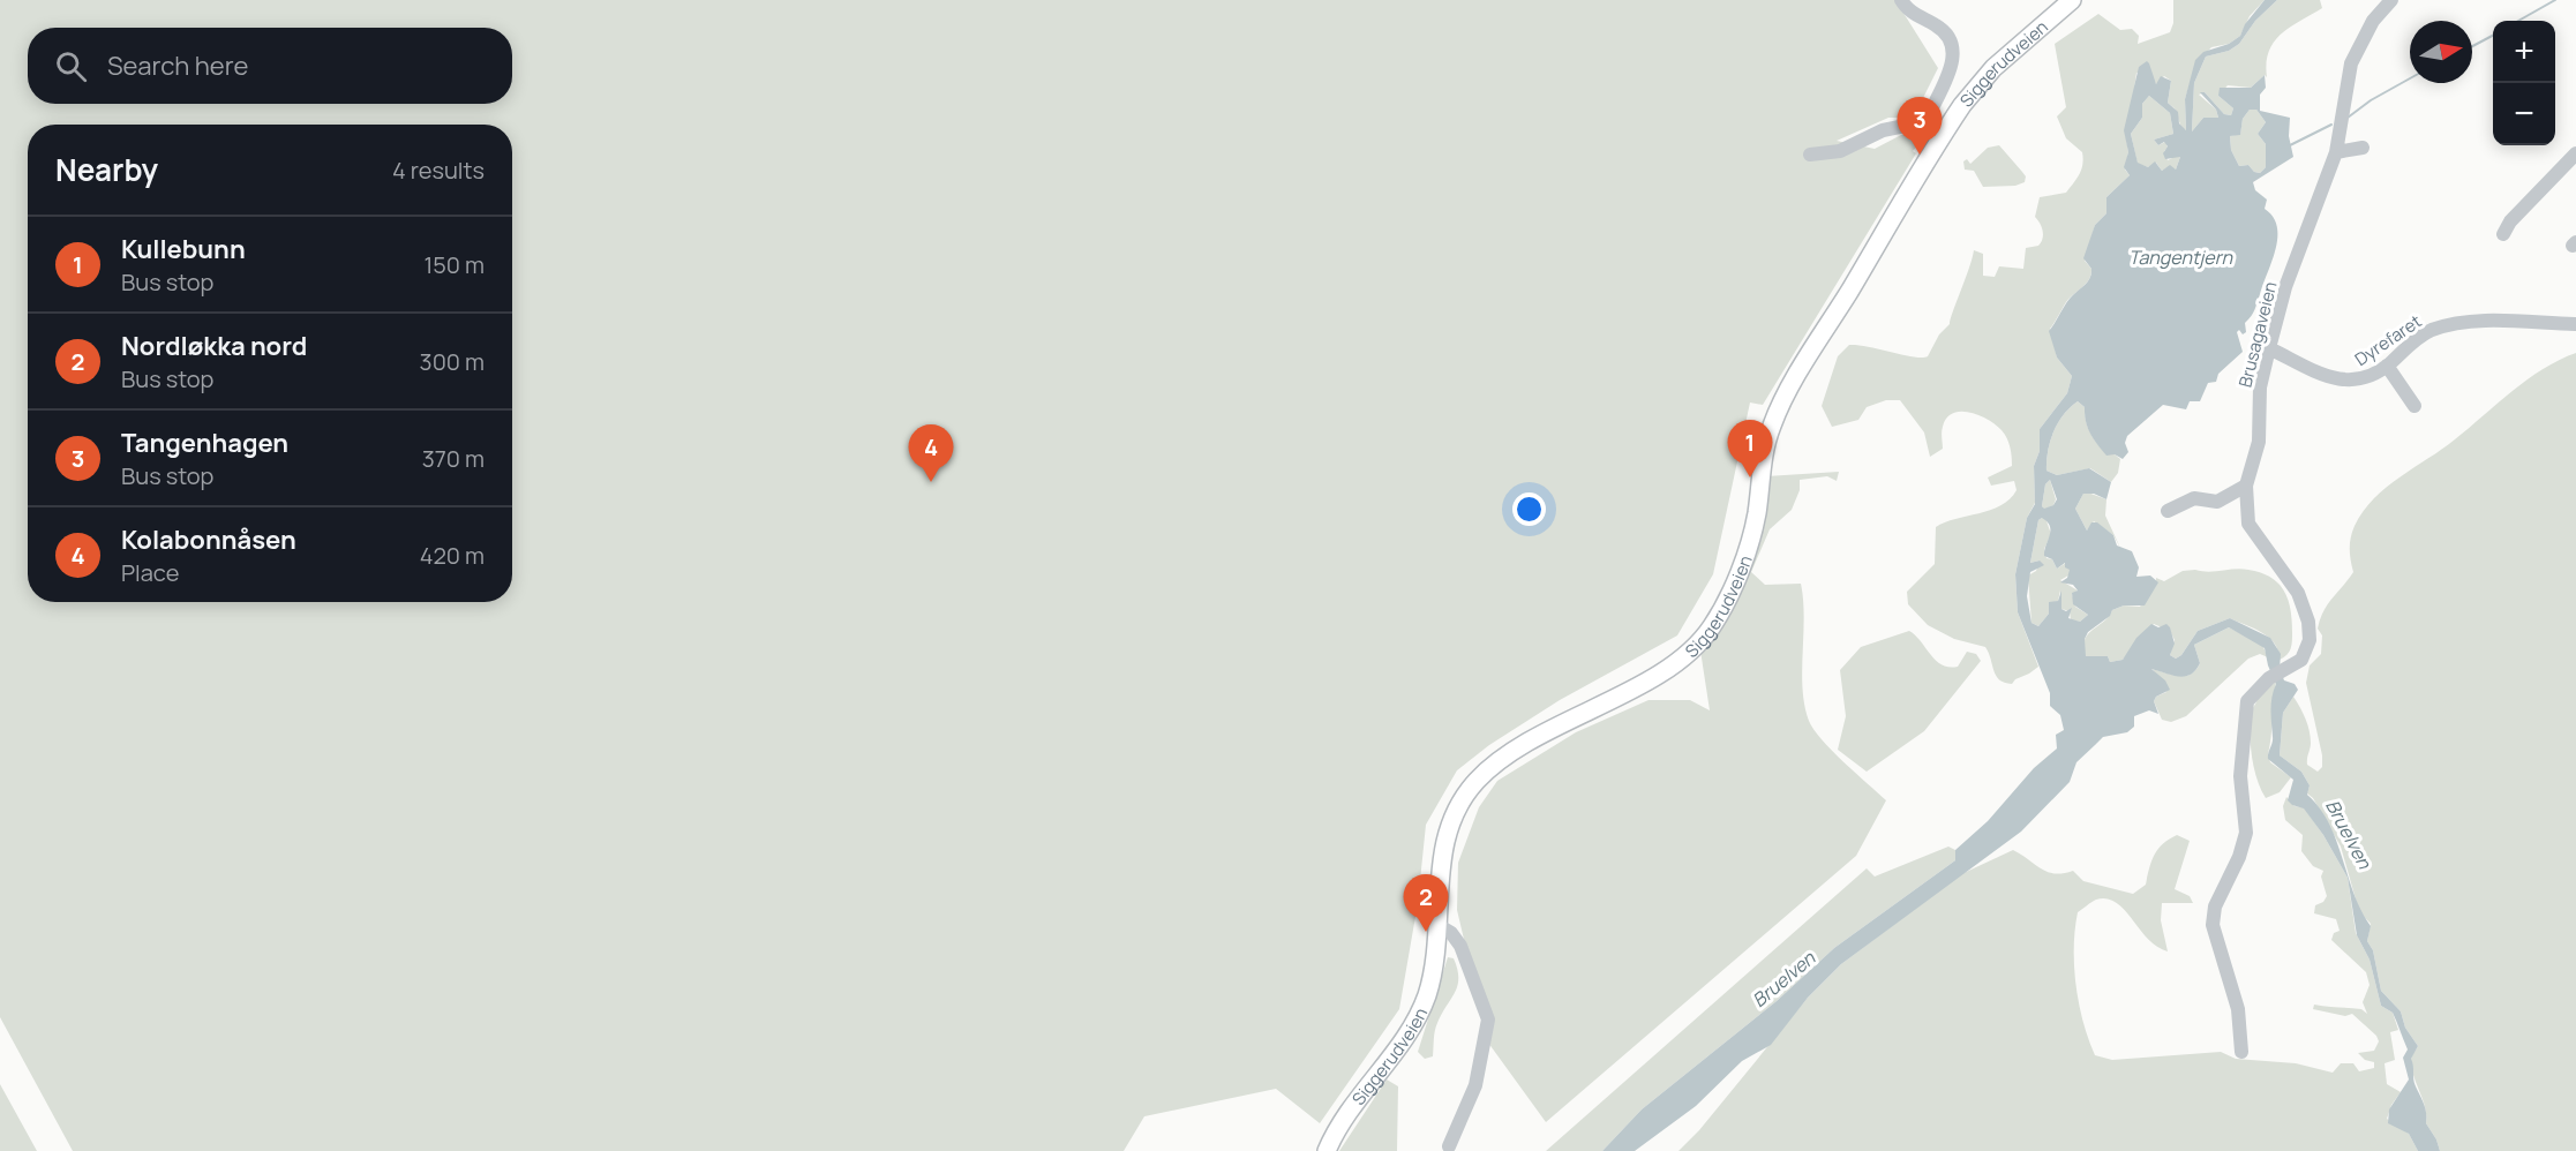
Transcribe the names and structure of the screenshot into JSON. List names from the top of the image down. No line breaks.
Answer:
{"streets":{"main road":["Siggerudveien"],"street":["Brusagaveien","Dyrefaret"]},"crossings":[["Brusagaveien","Dyrefaret"]],"water":["Tangentjern","Bruelven"],"north":"right","page":{"map_buttons":["+","−"],"search":"Search here","pins":["3","1","4","2"],"heading":["Nearby","4 results"],"list":[{"mark":"1","name":"Kullebunn","note":"Bus stop","value":"150 m"},{"mark":"2","name":"Nordløkka nord","note":"Bus stop","value":"300 m"},{"mark":"3","name":"Tangenhagen","note":"Bus stop","value":"370 m"},{"mark":"4","name":"Kolabonnåsen","note":"Place","value":"420 m"}]}}
